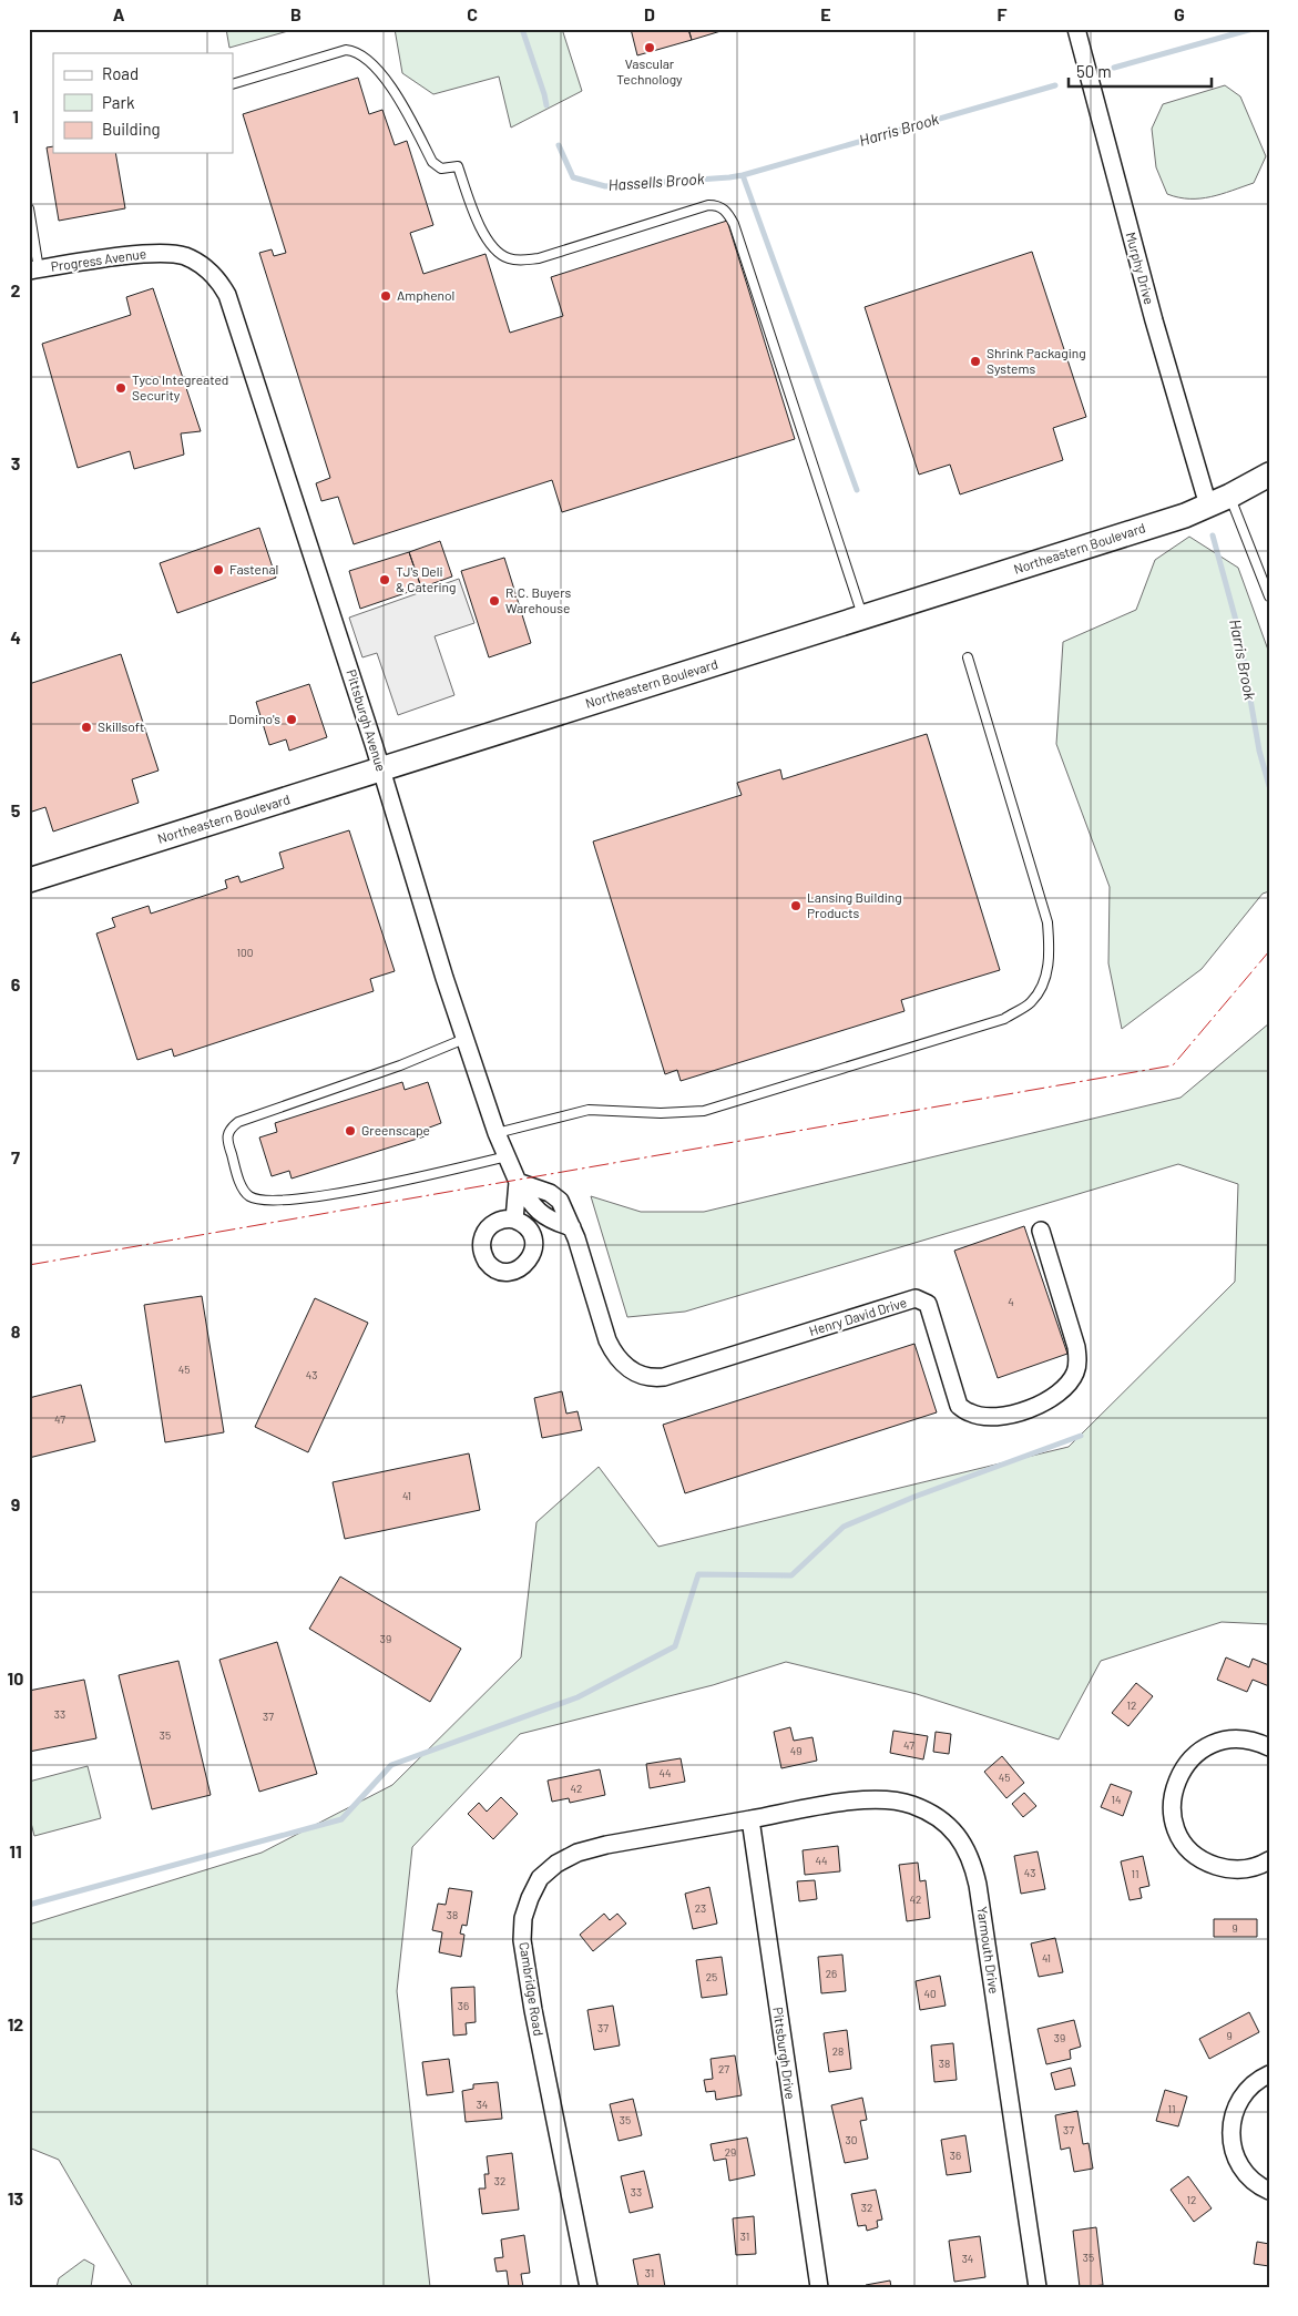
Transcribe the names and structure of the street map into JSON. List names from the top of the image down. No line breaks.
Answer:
{"streets":{"street":["Progress Avenue","Murphy Drive","Northeastern Boulevard","Pittsburgh Avenue","Henry David Drive","Yarmouth Drive","Cambridge Road","Pittsburgh Drive"]},"crossings":[["Progress Avenue","Pittsburgh Avenue"],["Murphy Drive","Northeastern Boulevard"],["Northeastern Boulevard","Pittsburgh Avenue"],["Pittsburgh Avenue","Henry David Drive"],["Yarmouth Drive","Cambridge Road"],["Yarmouth Drive","Pittsburgh Drive"],["Cambridge Road","Pittsburgh Drive"]],"water":["Harris Brook","Hassells Brook"],"places":["Vascular Technology","Amphenol","Shrink Packaging Systems","Tyco Integreated Security","Fastenal","TJ's Deli & Catering","R.C. Buyers Warehouse","Domino's","Skillsoft","Lansing Building Products","Greenscape"],"house_numbers":["100","4","45","43","47","41","39","12","33","37","35","47","49","44","45","42","14","44","43","11","42","23","38","9","41","26","25","40","36","37","9","39","28","38","27","34","11","35","37","30","29","36","32","33","12","32","31","35","34","31"],"legend":["Road","Park","Building"],"scale_bar":"50 m","grid":{"columns":["A","B","C","D","E","F","G"],"rows":["1","2","3","4","5","6","7","8","9","10","11","12","13"]}}
